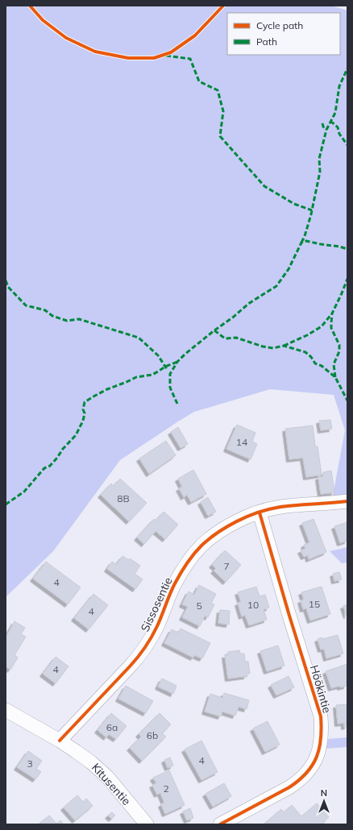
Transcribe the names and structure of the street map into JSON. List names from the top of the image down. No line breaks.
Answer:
{"streets":{"street":["Sissosentie","Höökintie","Kitusentie"]},"crossings":[["Sissosentie","Höökintie"],["Sissosentie","Kitusentie"]],"house_numbers":["14","8B","7","4","15","10","5","4","4","6a","6b","4","3","2"],"legend":["Cycle path","Path"],"north":"top"}
